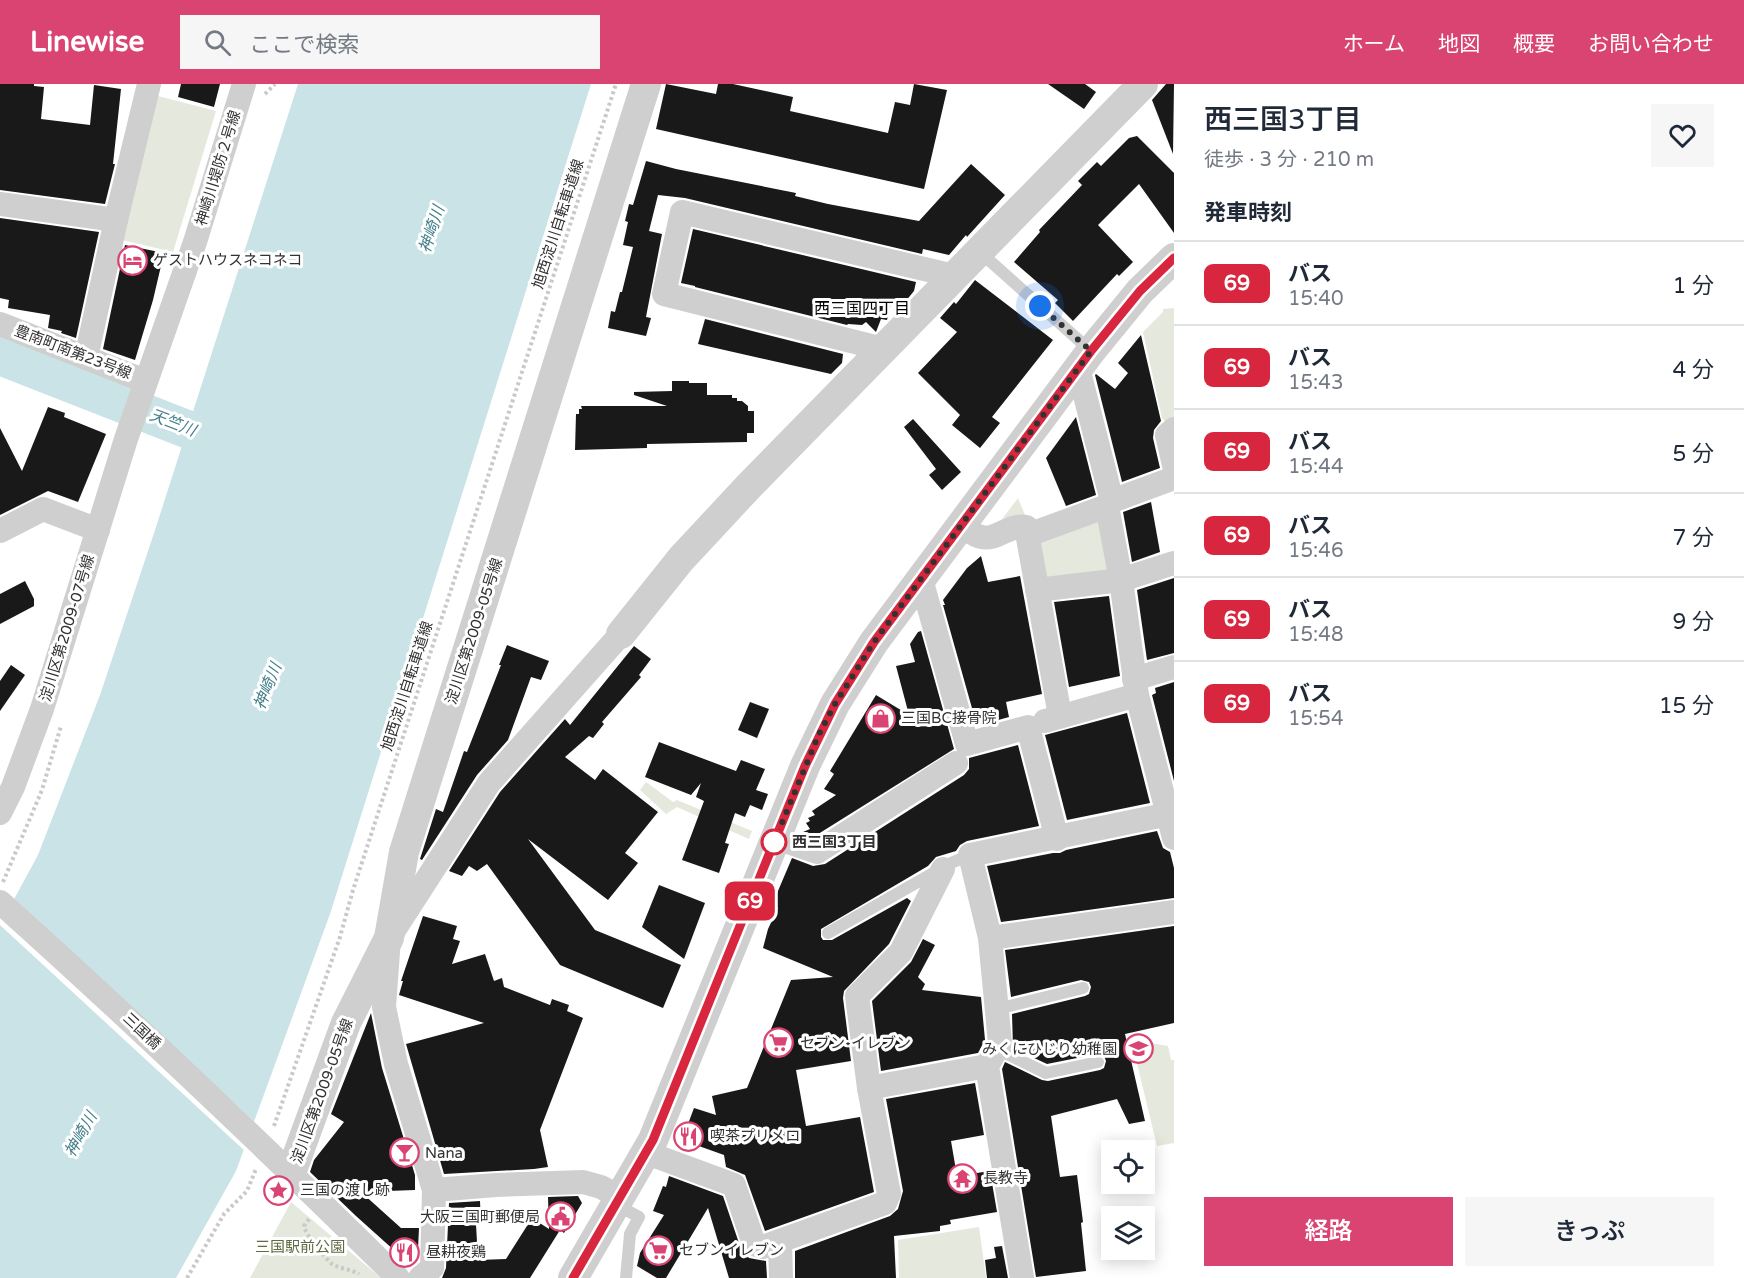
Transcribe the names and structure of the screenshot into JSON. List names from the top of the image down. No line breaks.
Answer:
{"streets":{"street":["神崎川堤防２号線","豊南町南第23号線","淀川区第2009-07号線","淀川区第2009-05号線","三国橋"],"path":["旭西淀川自転車道線"]},"crossings":[["神崎川堤防２号線","豊南町南第23号線"],["神崎川堤防２号線","淀川区第2009-07号線"],["淀川区第2009-05号線","三国橋"]],"districts":["西三国四丁目"],"water":["神崎川","天竺川"],"parks":["三国駅前公園"],"places":{"hotel":["ゲストハウスネコネコ"],"shop":["三国BC接骨院"],"other":["西三国3丁目"],"supermarket":["セブン-イレブン","セブンイレブン"],"school or university":["みくにひじり幼稚園"],"restaurant":["喫茶プリメロ","昼耕夜鶏"],"bar":["Nana"],"temple":["長教寺"],"place":["三国の渡し跡"],"public building":["大阪三国町郵便局"]},"lines":["bus line 69"],"page":{"header":"Linewise","search":"ここで検索","nav":["ホーム","地図","概要","お問い合わせ"],"on_map":"69","heading":[["西三国3丁目","徒歩 · 3 分 · 210 m"],"発車時刻"],"list":[{"mark":"69","name":"バス","note":"15:40","value":"1 分"},{"mark":"69","name":"バス","note":"15:43","value":"4 分"},{"mark":"69","name":"バス","note":"15:44","value":"5 分"},{"mark":"69","name":"バス","note":"15:46","value":"7 分"},{"mark":"69","name":"バス","note":"15:48","value":"9 分"},{"mark":"69","name":"バス","note":"15:54","value":"15 分"}],"buttons":["経路","きっぷ"]}}
